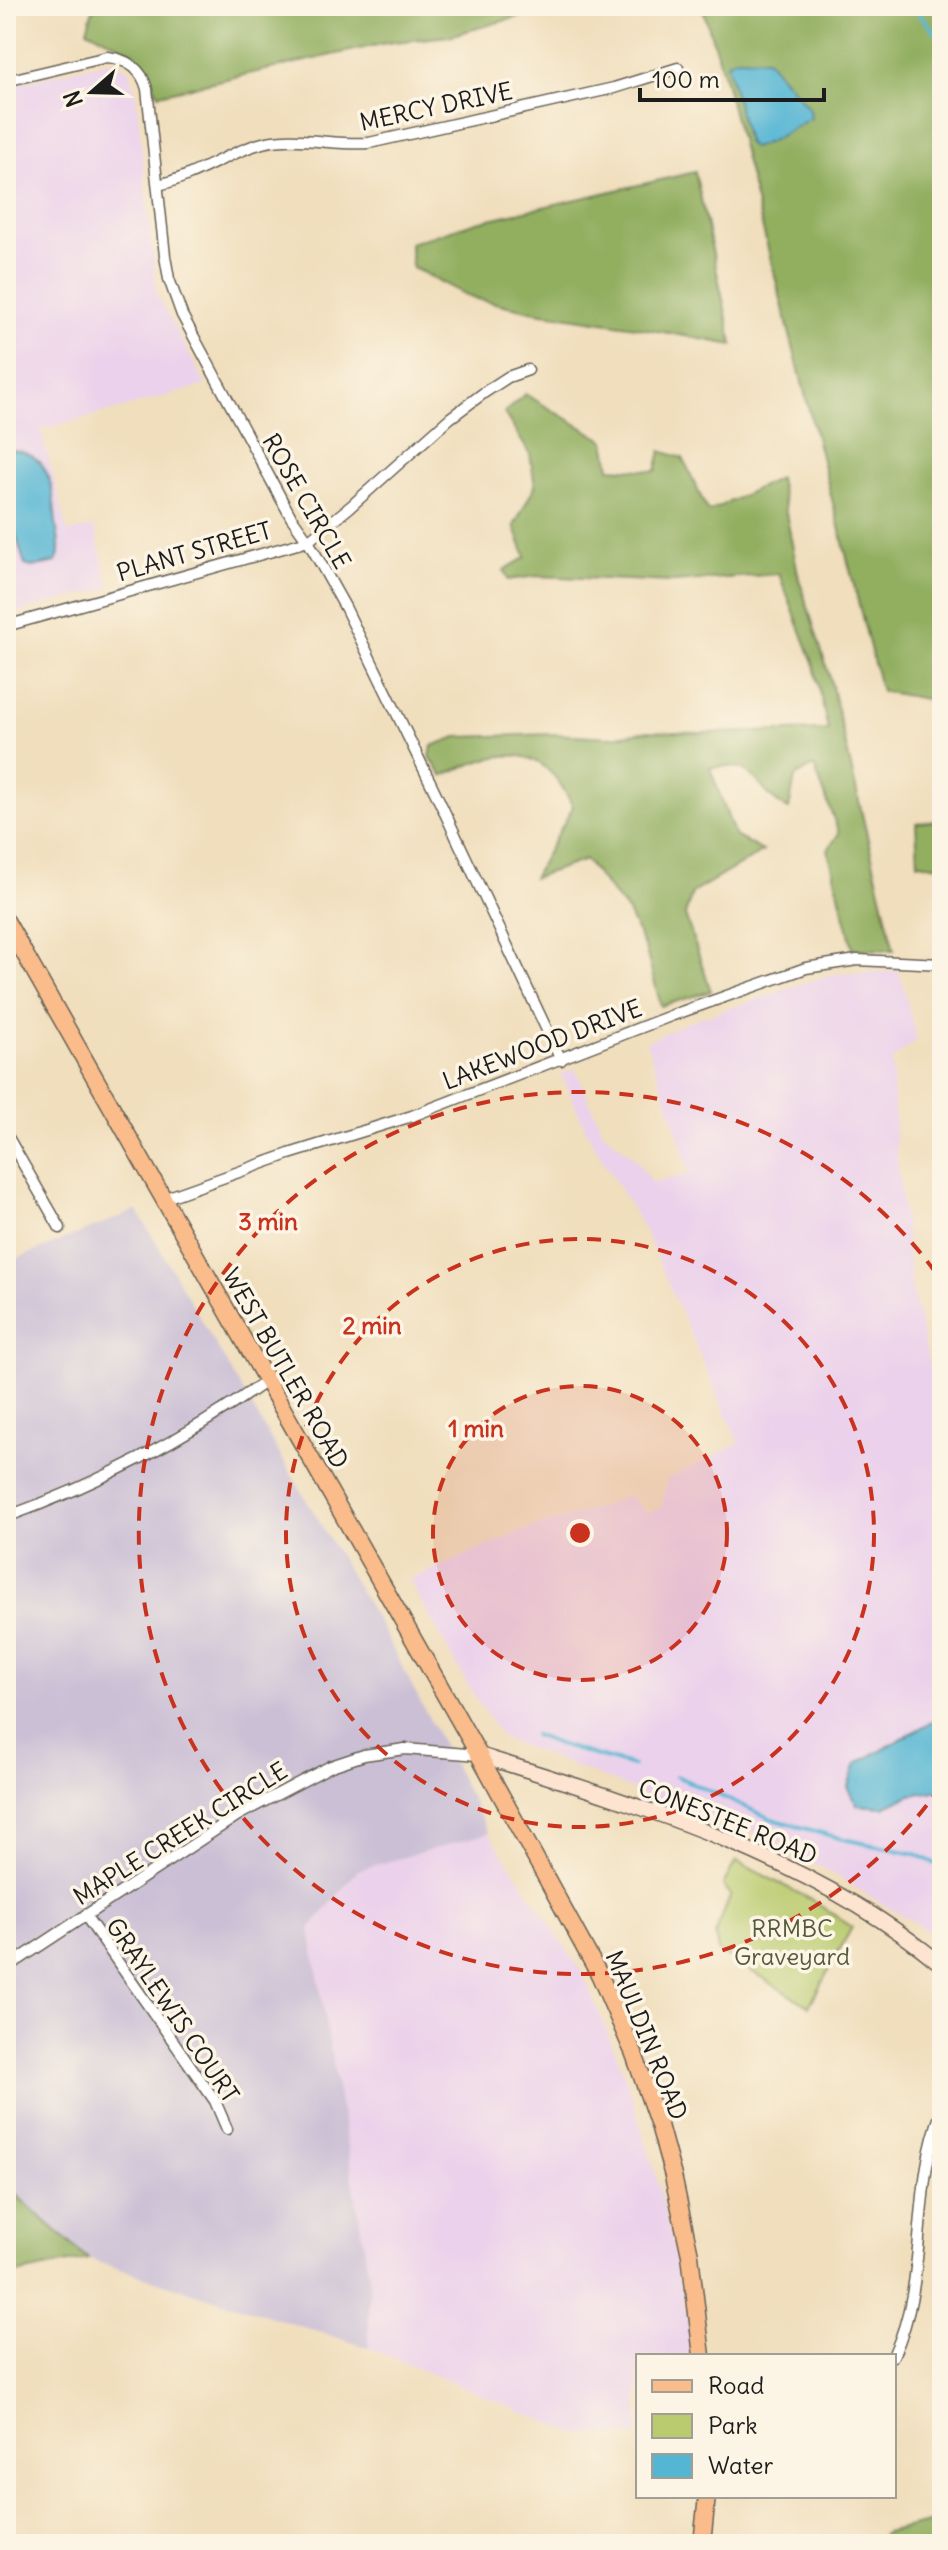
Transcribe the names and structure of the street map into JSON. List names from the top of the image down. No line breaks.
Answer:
{"streets":{"main road":["WEST BUTLER ROAD","CONESTEE ROAD","MAULDIN ROAD"],"street":["MERCY DRIVE","ROSE CIRCLE","PLANT STREET","LAKEWOOD DRIVE","MAPLE CREEK CIRCLE","GRAYLEWIS COURT"]},"crossings":[["MERCY DRIVE","ROSE CIRCLE"],["ROSE CIRCLE","PLANT STREET"],["ROSE CIRCLE","LAKEWOOD DRIVE"],["LAKEWOOD DRIVE","WEST BUTLER ROAD"],["WEST BUTLER ROAD","CONESTEE ROAD"],["WEST BUTLER ROAD","MAPLE CREEK CIRCLE"],["WEST BUTLER ROAD","MAULDIN ROAD"],["CONESTEE ROAD","MAPLE CREEK CIRCLE"],["CONESTEE ROAD","MAULDIN ROAD"],["MAPLE CREEK CIRCLE","GRAYLEWIS COURT"],["MAPLE CREEK CIRCLE","MAULDIN ROAD"]],"parks":["RRMBC Graveyard"],"legend":["Road","Park","Water"],"scale_bar":"100 m","north":"left","rings":["3 min","2 min","1 min"]}
